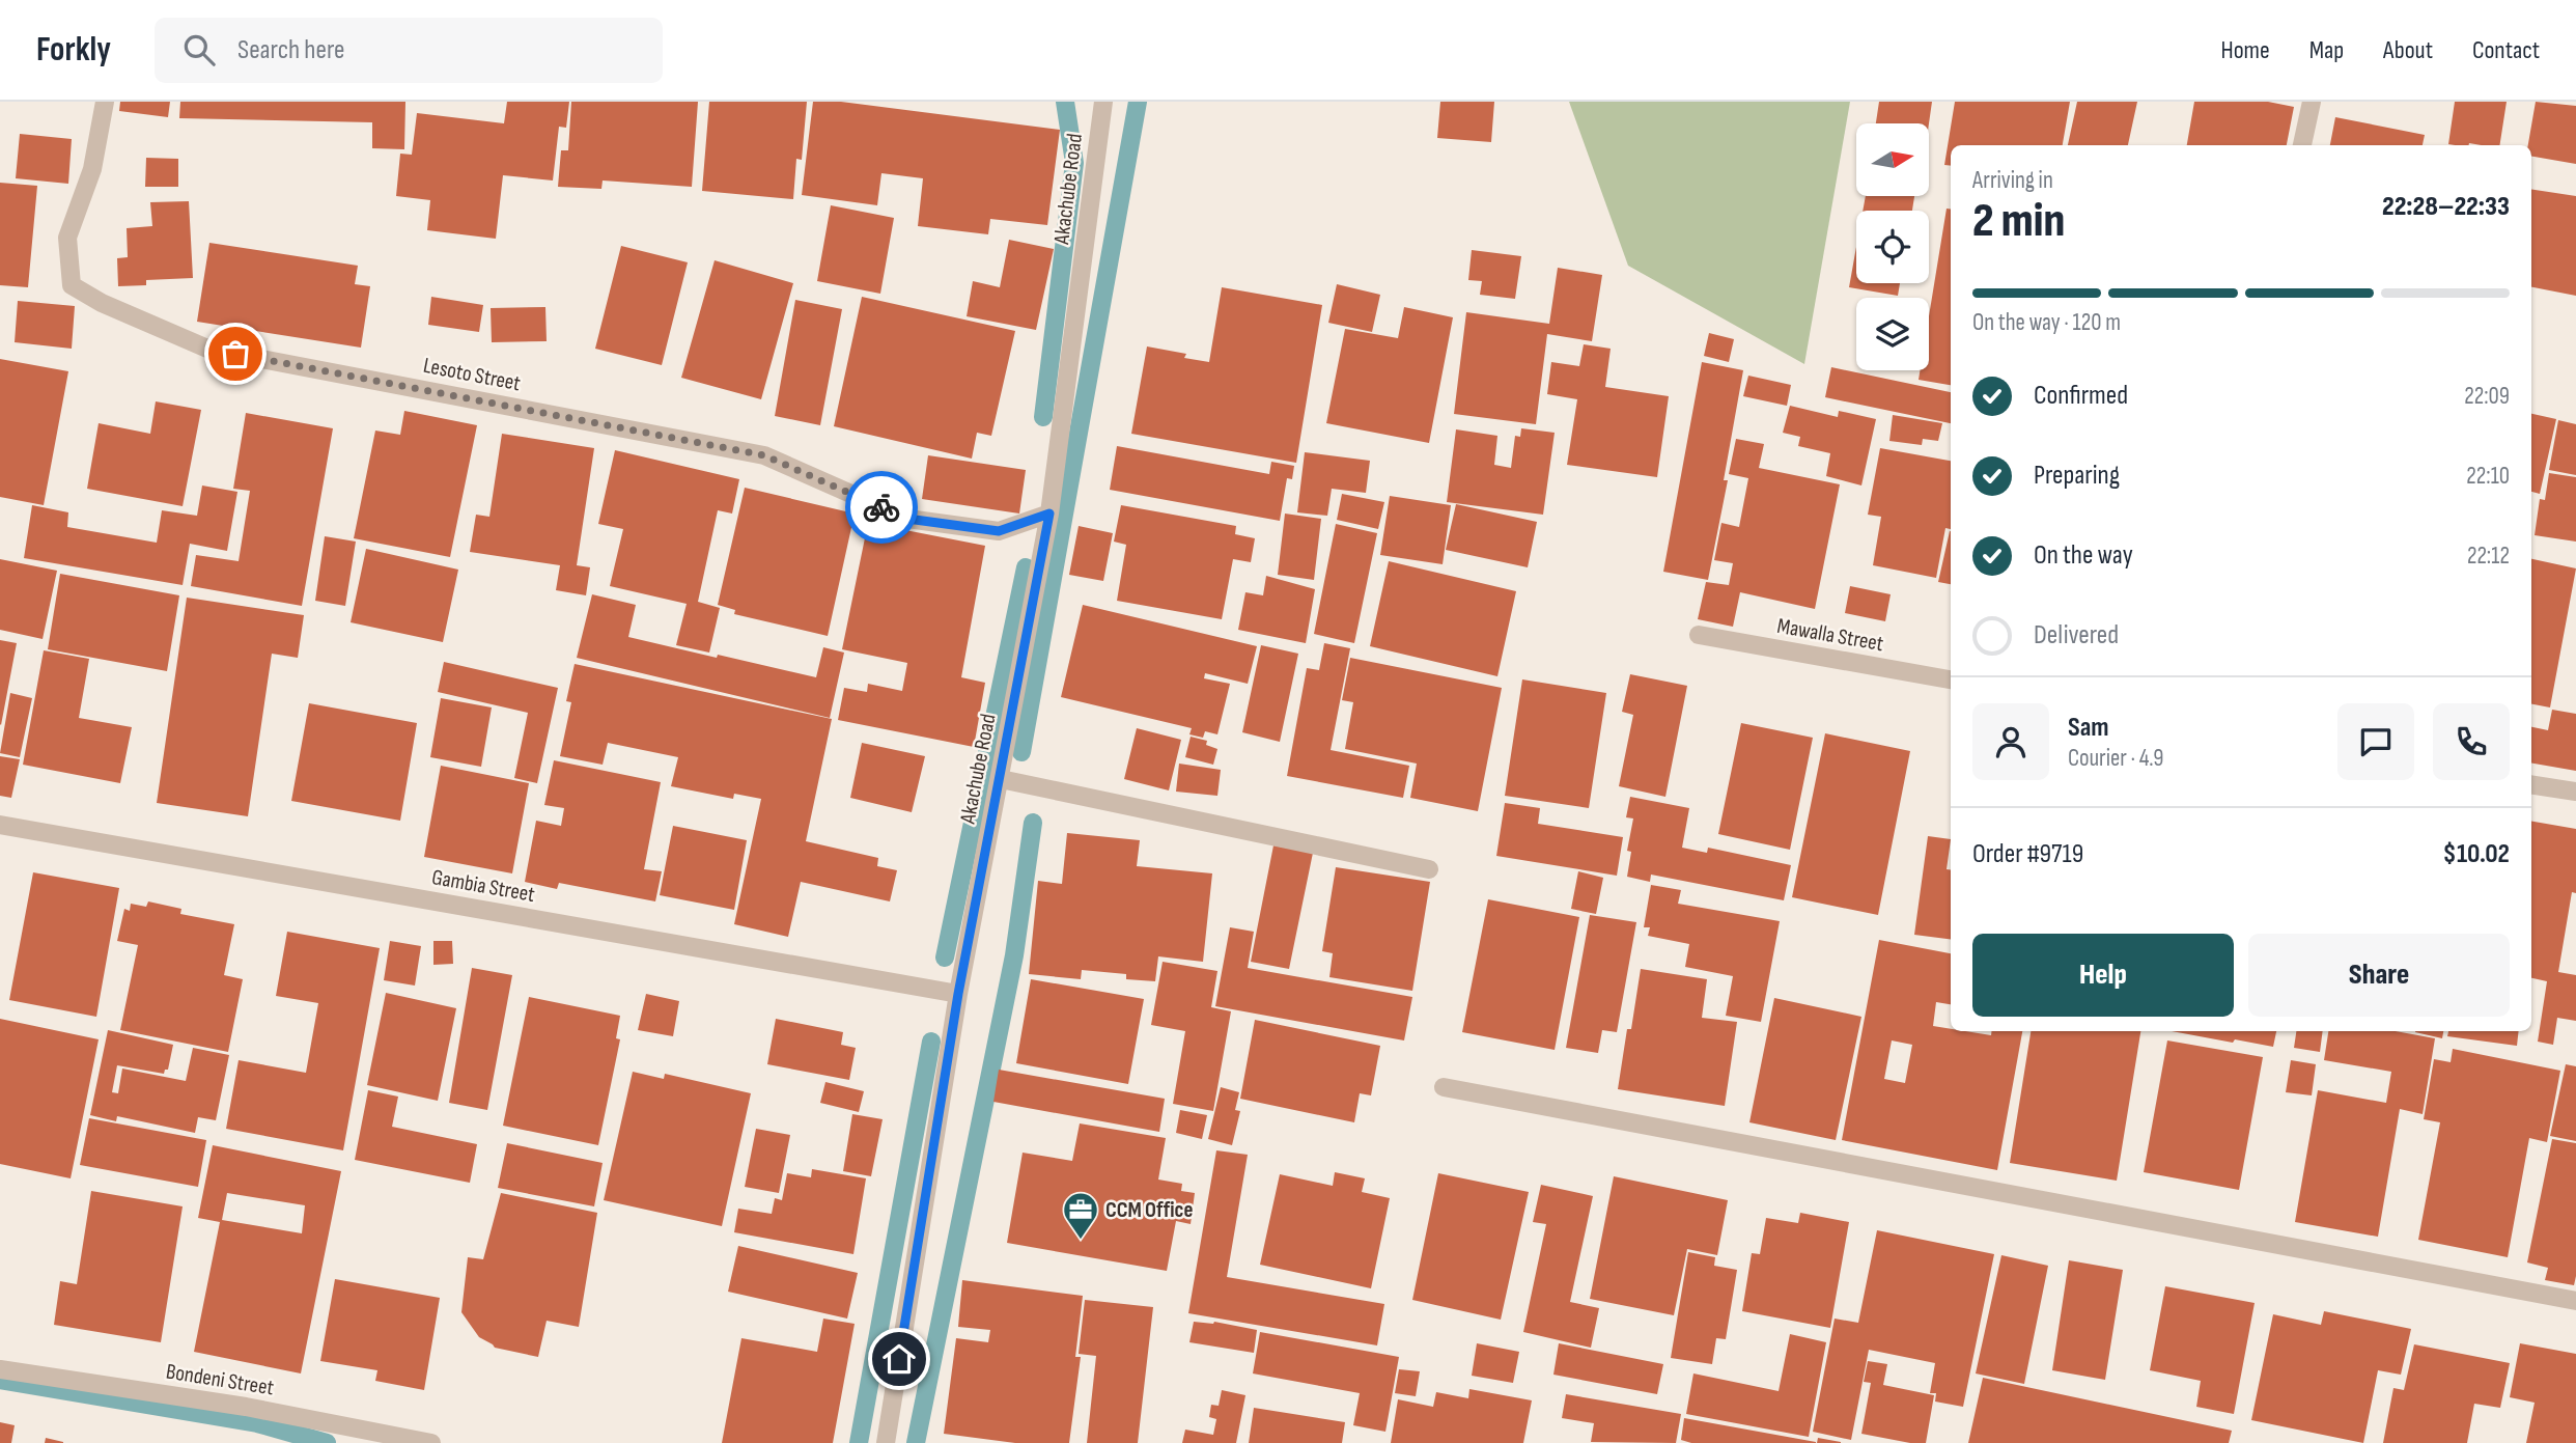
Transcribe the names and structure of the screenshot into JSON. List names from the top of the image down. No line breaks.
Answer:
{"streets":{"street":["Akachube Road","Lesoto Street","Mawalla Street","Gambia Street","Bondeni Street"]},"crossings":[["Akachube Road","Lesoto Street"],["Akachube Road","Gambia Street"]],"places":{"office":["CCM Office"]},"north":"right","page":{"header":"Forkly","search":"Search here","nav":["Home","Map","About","Contact"],"heading":["2 min","Arriving in","22:28–22:33"],"panel":["Sam","Courier · 4.9","Order #9719","$10.02"],"bar":"On the way · 120 m","list":[["Confirmed","22:09"],["Preparing","22:10"],["On the way","22:12"],"Delivered"],"buttons":["Help","Share"]}}
